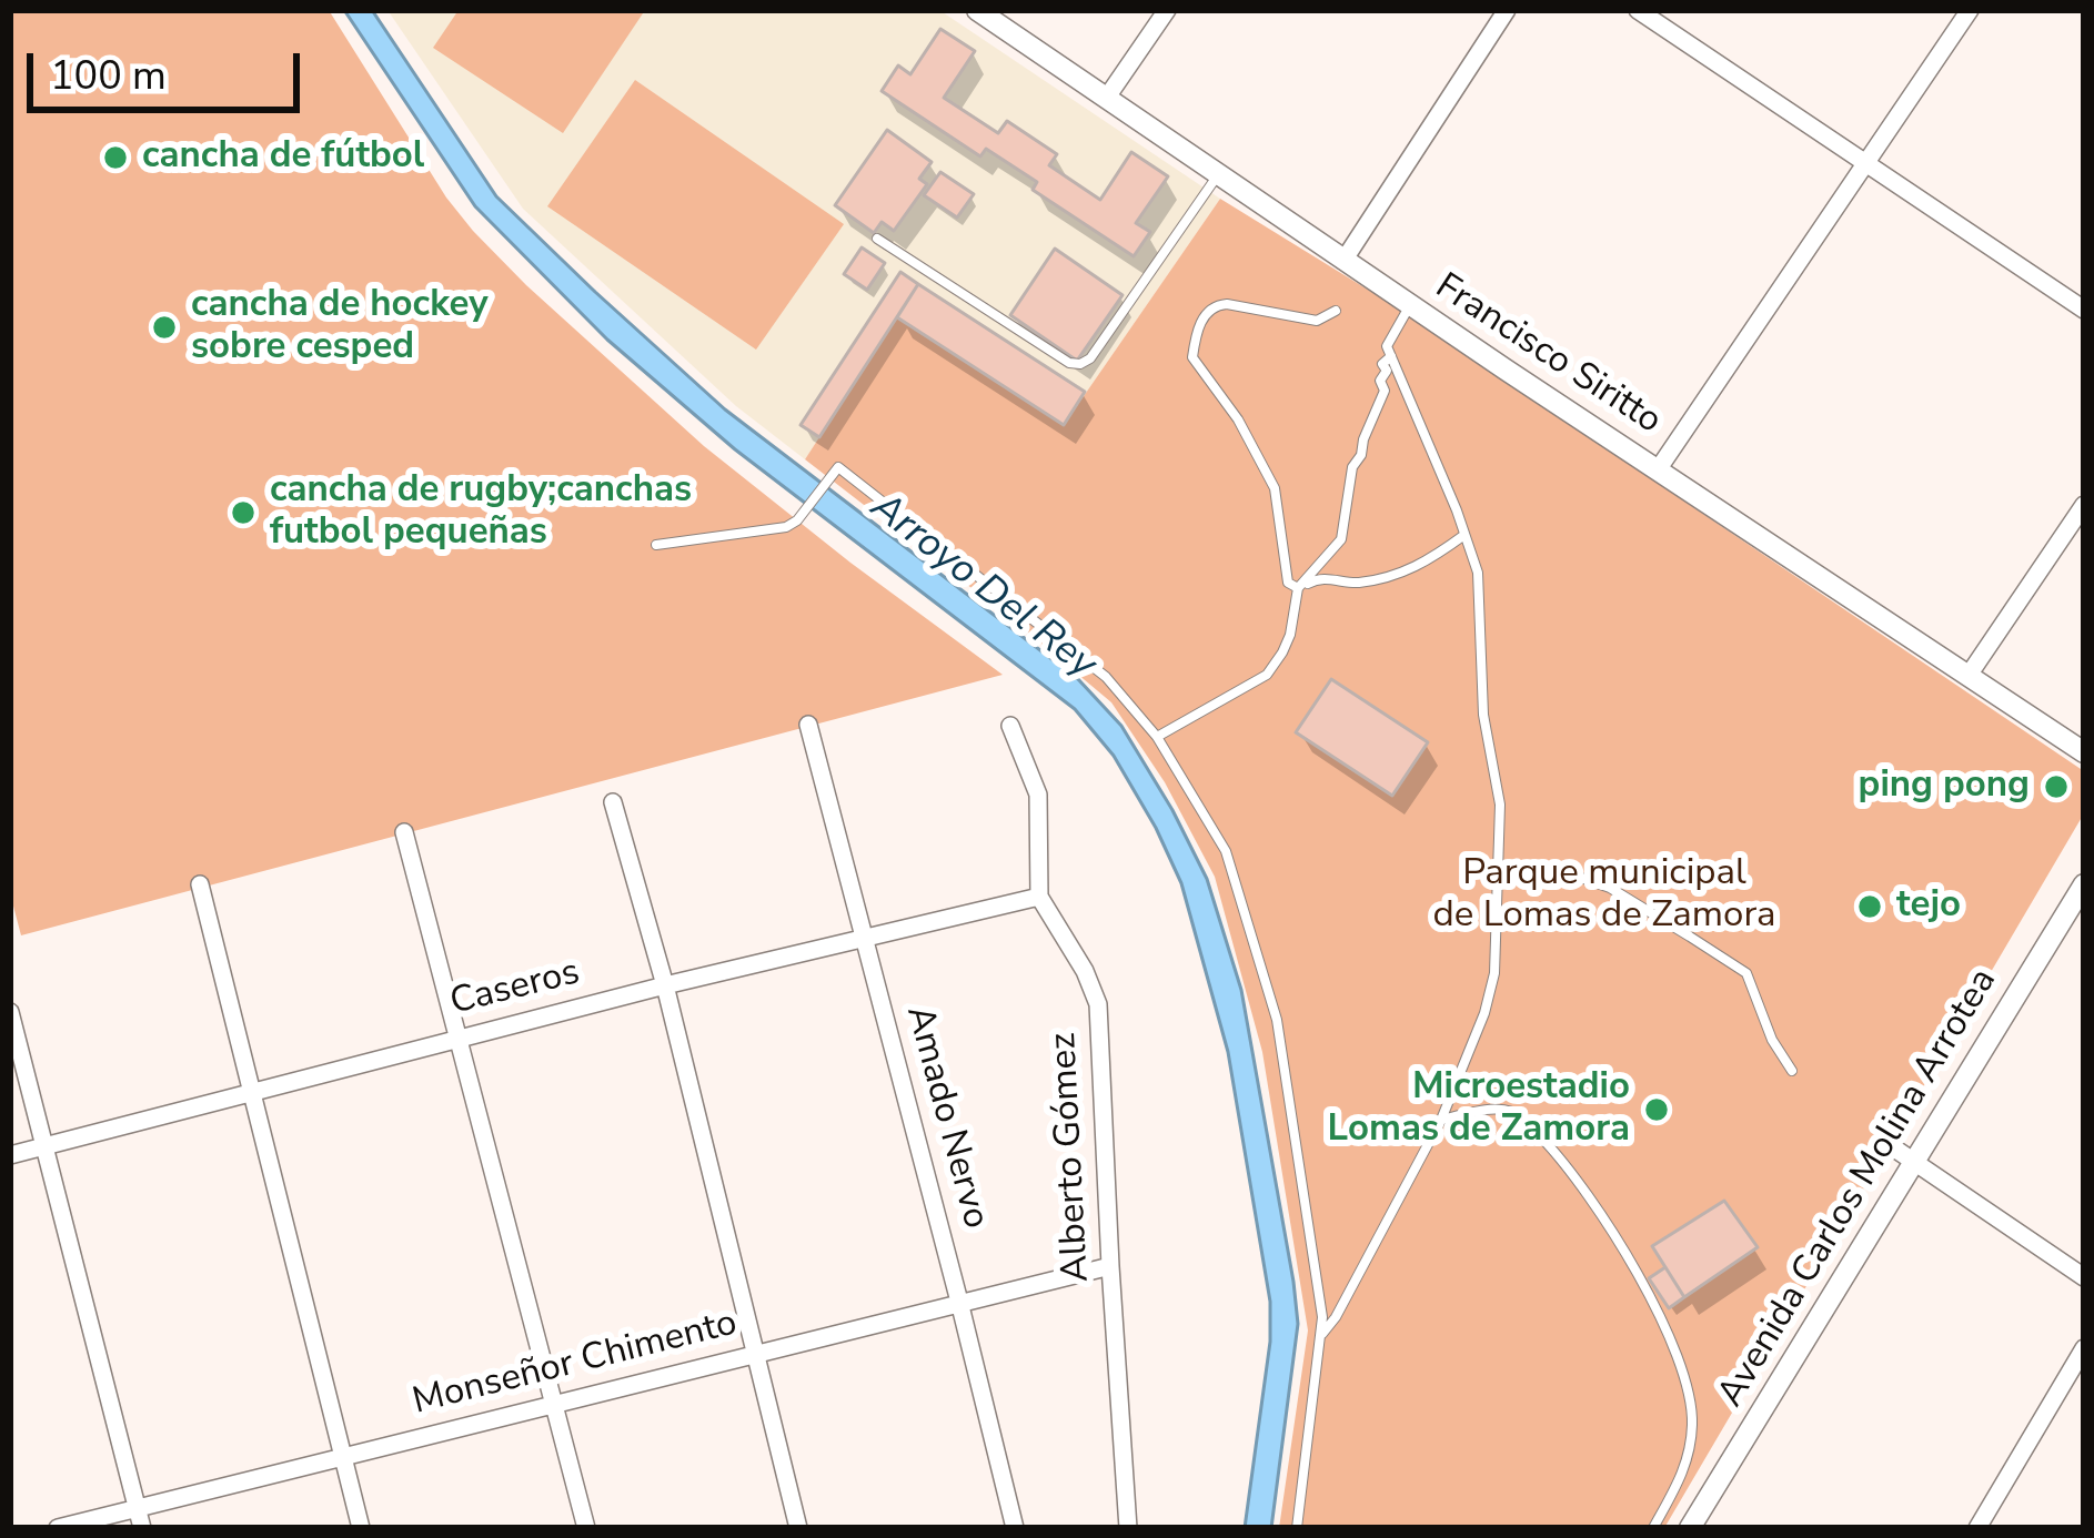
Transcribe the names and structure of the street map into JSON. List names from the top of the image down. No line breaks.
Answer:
{"streets":{"street":["Francisco Siritto","Caseros","Amado Nervo","Alberto Gómez","Avenida Carlos Molina Arrotea","Monseñor Chimento"]},"crossings":[["Caseros","Amado Nervo"],["Caseros","Alberto Gómez"],["Amado Nervo","Monseñor Chimento"],["Alberto Gómez","Monseñor Chimento"]],"water":["Arroyo Del Rey"],"parks":["Parque municipal de Lomas de Zamora"],"places":["cancha de fútbol","cancha de hockey sobre cesped","cancha de rugby;canchas futbol pequeñas","ping pong","tejo","Microestadio Lomas de Zamora"],"scale_bar":"100 m"}
